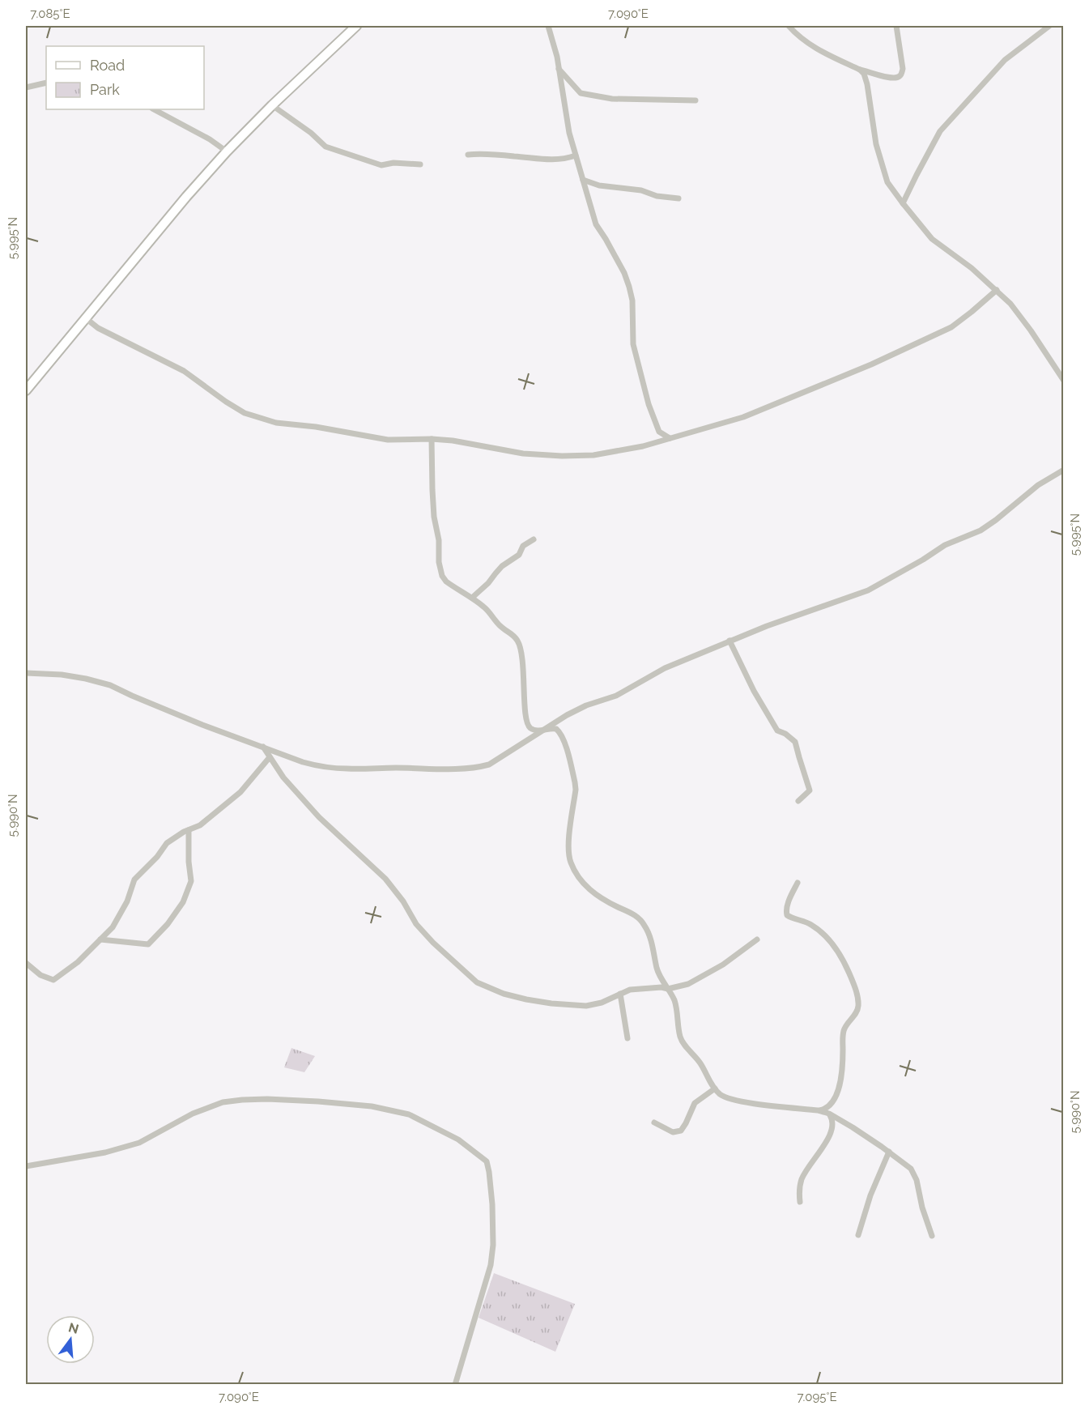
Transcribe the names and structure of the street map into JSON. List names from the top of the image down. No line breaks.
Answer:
{"legend":["Road","Park"],"north":"top","coordinates":["7.085°E","7.090°E","5.995°N","5.990°N","7.095°E"]}
